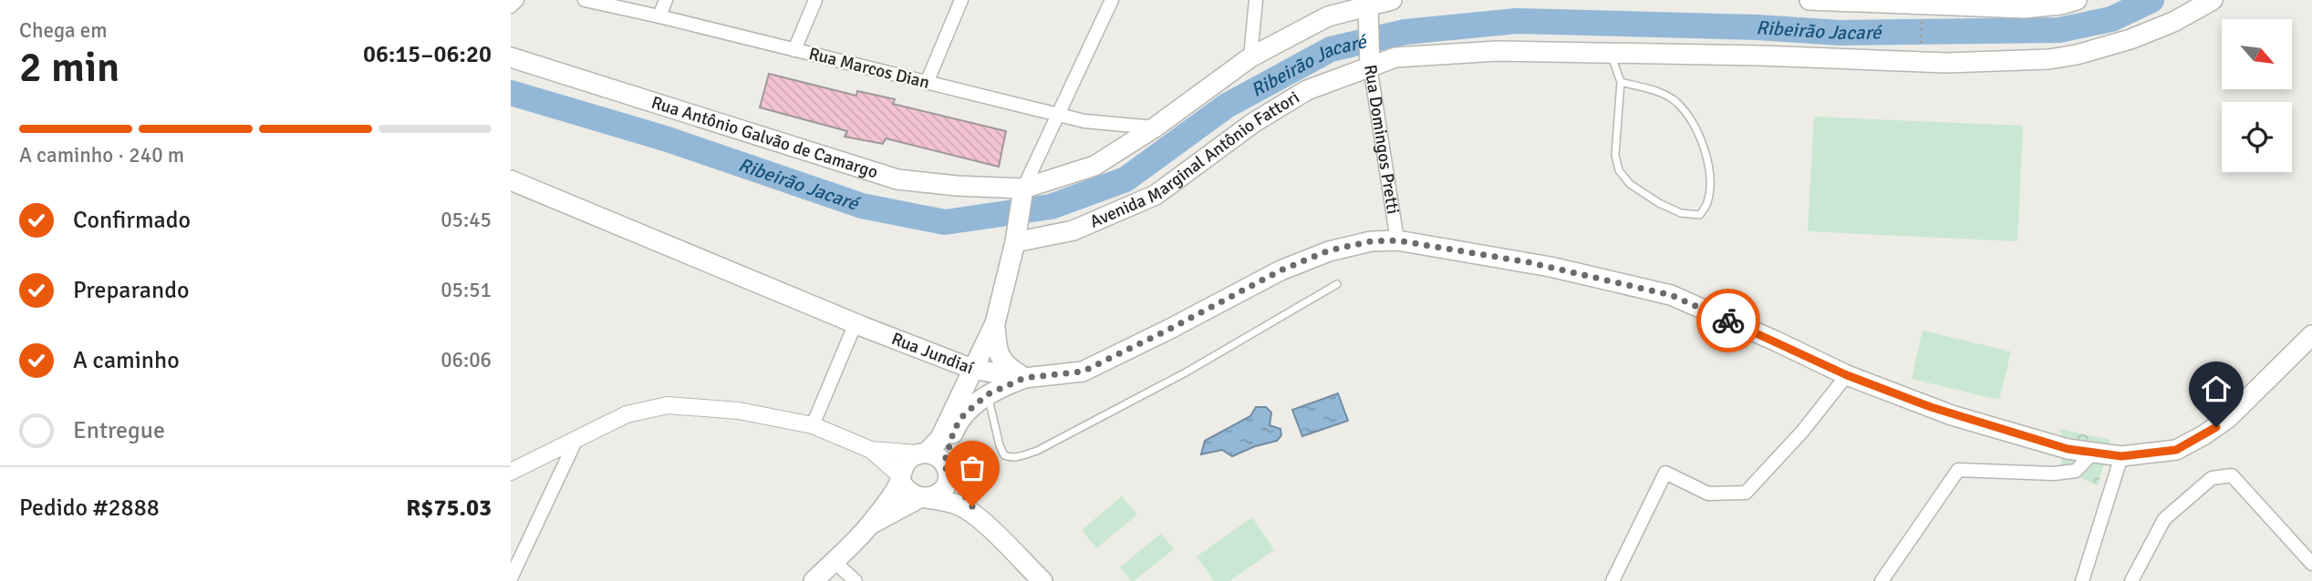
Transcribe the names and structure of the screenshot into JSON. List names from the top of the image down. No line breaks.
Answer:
{"streets":{"main road":["Rua Antônio Galvão de Camargo","Rua Domingos Pretti","Avenida Marginal Antônio Fattori","Rua Jundiaí"],"street":["Rua Marcos Dian"]},"crossings":[["Rua Domingos Pretti","Avenida Marginal Antônio Fattori"],["Rua Domingos Pretti","Rua Jundiaí"]],"water":["Ribeirão Jacaré"],"north":"bottom right","page":{"heading":["2 min","Chega em","06:15–06:20"],"panel":["Pedido #2888","R$75.03"],"bar":"A caminho · 240 m","list":[["Confirmado","05:45"],["Preparando","05:51"],["A caminho","06:06"],"Entregue"]}}
